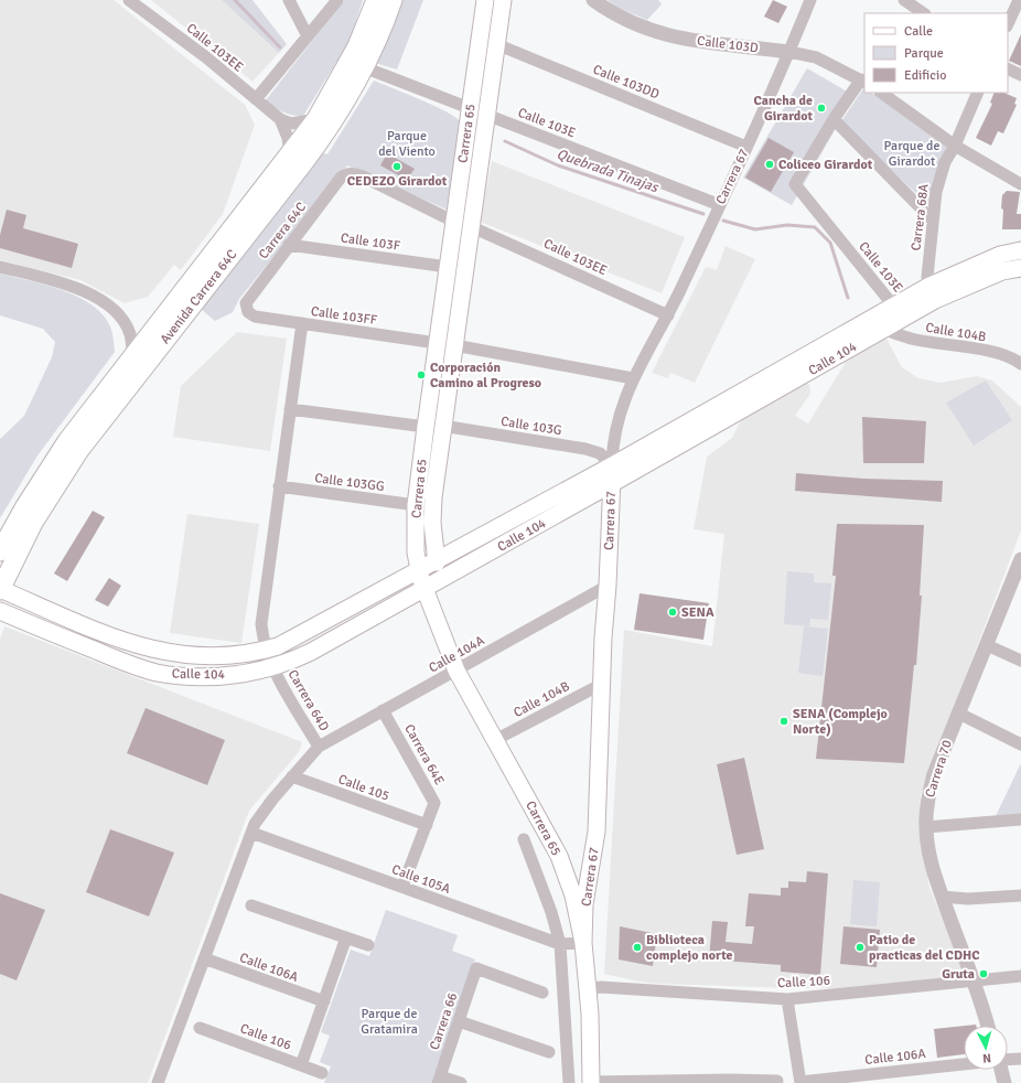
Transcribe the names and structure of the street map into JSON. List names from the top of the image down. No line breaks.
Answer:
{"streets":{"main road":["Carrera 65","Carrera 67","Avenida Carrera 64C","Calle 104"],"street":["Calle 103D","Calle 103EE","Calle 103DD","Calle 103E","Carrera 68A","Carrera 64C","Calle 103F","Calle 103FF","Calle 104B","Calle 103G","Calle 103GG","Calle 104A","Carrera 64D","Carrera 64E","Carrera 70","Calle 105","Calle 105A","Calle 106A","Calle 106","Carrera 66"]},"crossings":[["Calle 103D","Carrera 67"],["Calle 103EE","Carrera 65"],["Calle 103EE","Carrera 67"],["Calle 103EE","Carrera 64C"],["Calle 103EE","Avenida Carrera 64C"],["Calle 103DD","Carrera 65"],["Calle 103DD","Carrera 67"],["Calle 103E","Carrera 65"],["Calle 103E","Carrera 67"],["Calle 103E","Avenida Carrera 64C"],["Calle 103E","Calle 104"],["Carrera 65","Carrera 67"],["Carrera 65","Calle 103F"],["Carrera 65","Calle 103FF"],["Carrera 65","Calle 104B"],["Carrera 65","Calle 104"],["Carrera 65","Calle 103G"],["Carrera 65","Calle 103GG"],["Carrera 65","Calle 104A"],["Carrera 65","Calle 105A"],["Carrera 67","Calle 104B"],["Carrera 67","Calle 104"],["Carrera 67","Calle 103G"],["Carrera 67","Calle 104A"],["Carrera 67","Calle 105A"],["Carrera 67","Calle 106"],["Carrera 68A","Calle 104"],["Carrera 64C","Calle 103F"],["Carrera 64C","Calle 103FF"],["Avenida Carrera 64C","Calle 104"],["Calle 103FF","Carrera 64D"],["Calle 104B","Calle 104"],["Calle 104","Calle 103G"],["Calle 104","Carrera 64D"],["Calle 103G","Carrera 64D"],["Calle 103GG","Carrera 64D"],["Calle 104A","Carrera 64D"],["Calle 104A","Carrera 64E"],["Carrera 64D","Calle 105"],["Carrera 64D","Calle 105A"],["Carrera 64D","Calle 106A"],["Carrera 64E","Calle 105"],["Carrera 64E","Calle 105A"],["Carrera 70","Calle 106"]],"water":["Quebrada Tinajas"],"parks":["Parque del Viento","Parque de Girardot","Parque de Gratamira"],"places":["Cancha de Girardot","Coliceo Girardot","CEDEZO Girardot","Corporación Camino al Progreso","SENA","SENA (Complejo Norte)","Biblioteca complejo norte","Patio de practicas del CDHC","Gruta"],"legend":["Calle","Parque","Edificio"],"north":"bottom"}
